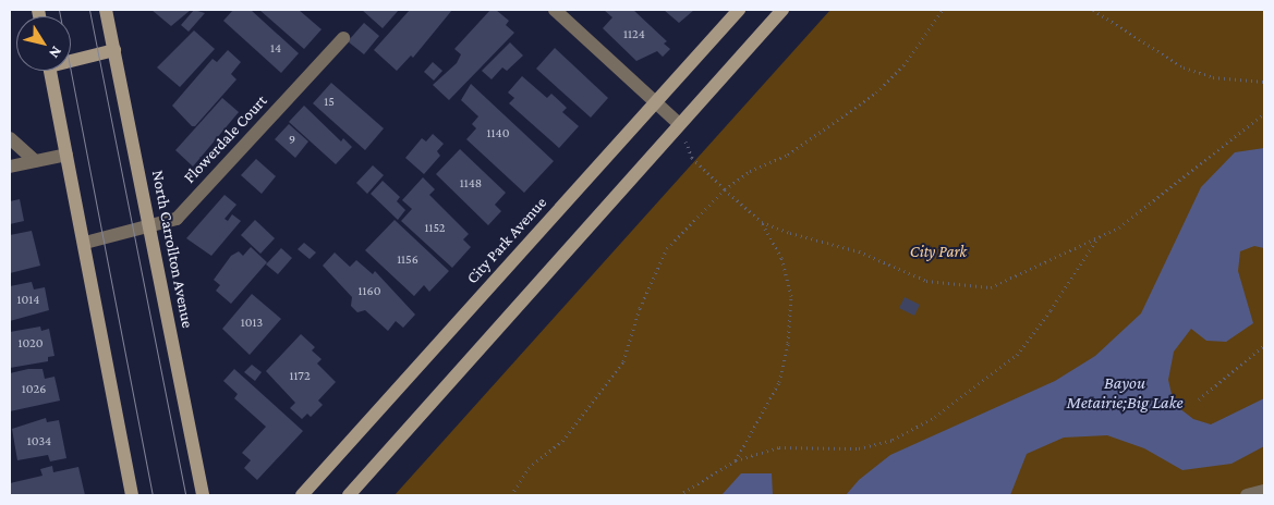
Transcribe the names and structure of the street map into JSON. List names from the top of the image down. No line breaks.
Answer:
{"streets":{"main road":["City Park Avenue","North Carrollton Avenue"],"street":["Flowerdale Court"]},"crossings":[["Flowerdale Court","North Carrollton Avenue"]],"water":["Bayou Metairie;Big Lake"],"parks":["City Park"],"house_numbers":["1124","14","15","1140","9","1148","1152","1156","1160","1014","1013","1020","1172","1026","1034"],"north":"bottom right"}
